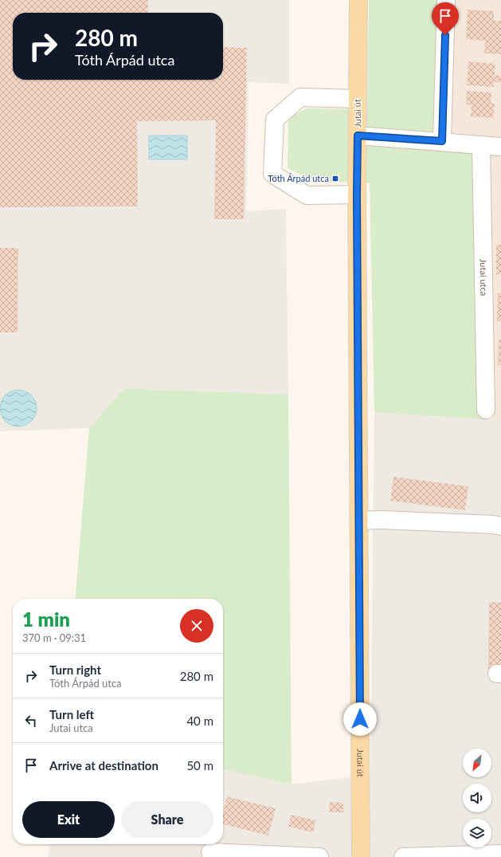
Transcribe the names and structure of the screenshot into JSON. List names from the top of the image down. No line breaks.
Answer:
{"streets":{"main road":["Jutai út"],"street":["Jutai utca"]},"places":{"transit":["Tóth Árpád utca"]},"north":"bottom left","page":{"turn":["280 m","Tóth Árpád utca"],"heading":["1 min","370 m · 09:31"],"list":[{"name":"Turn right","note":"Tóth Árpád utca","value":"280 m"},{"name":"Turn left","note":"Jutai utca","value":"40 m"},{"name":"Arrive at destination","value":"50 m"}],"buttons":["Exit","Share"]}}
